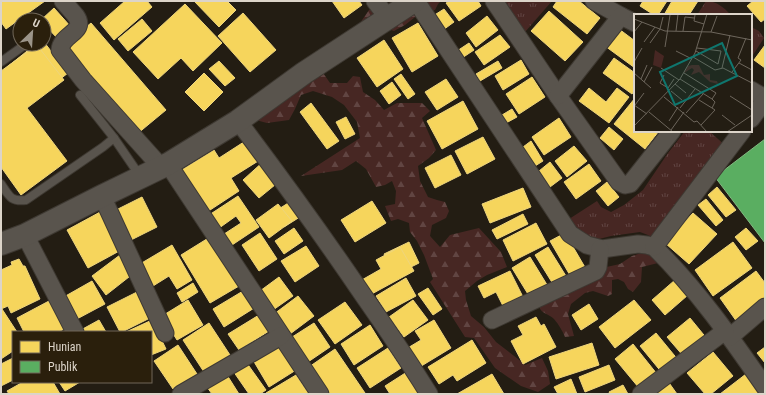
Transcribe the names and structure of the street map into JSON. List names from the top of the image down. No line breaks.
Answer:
{"legend":["Hunian","Publik"],"north":"top right"}
